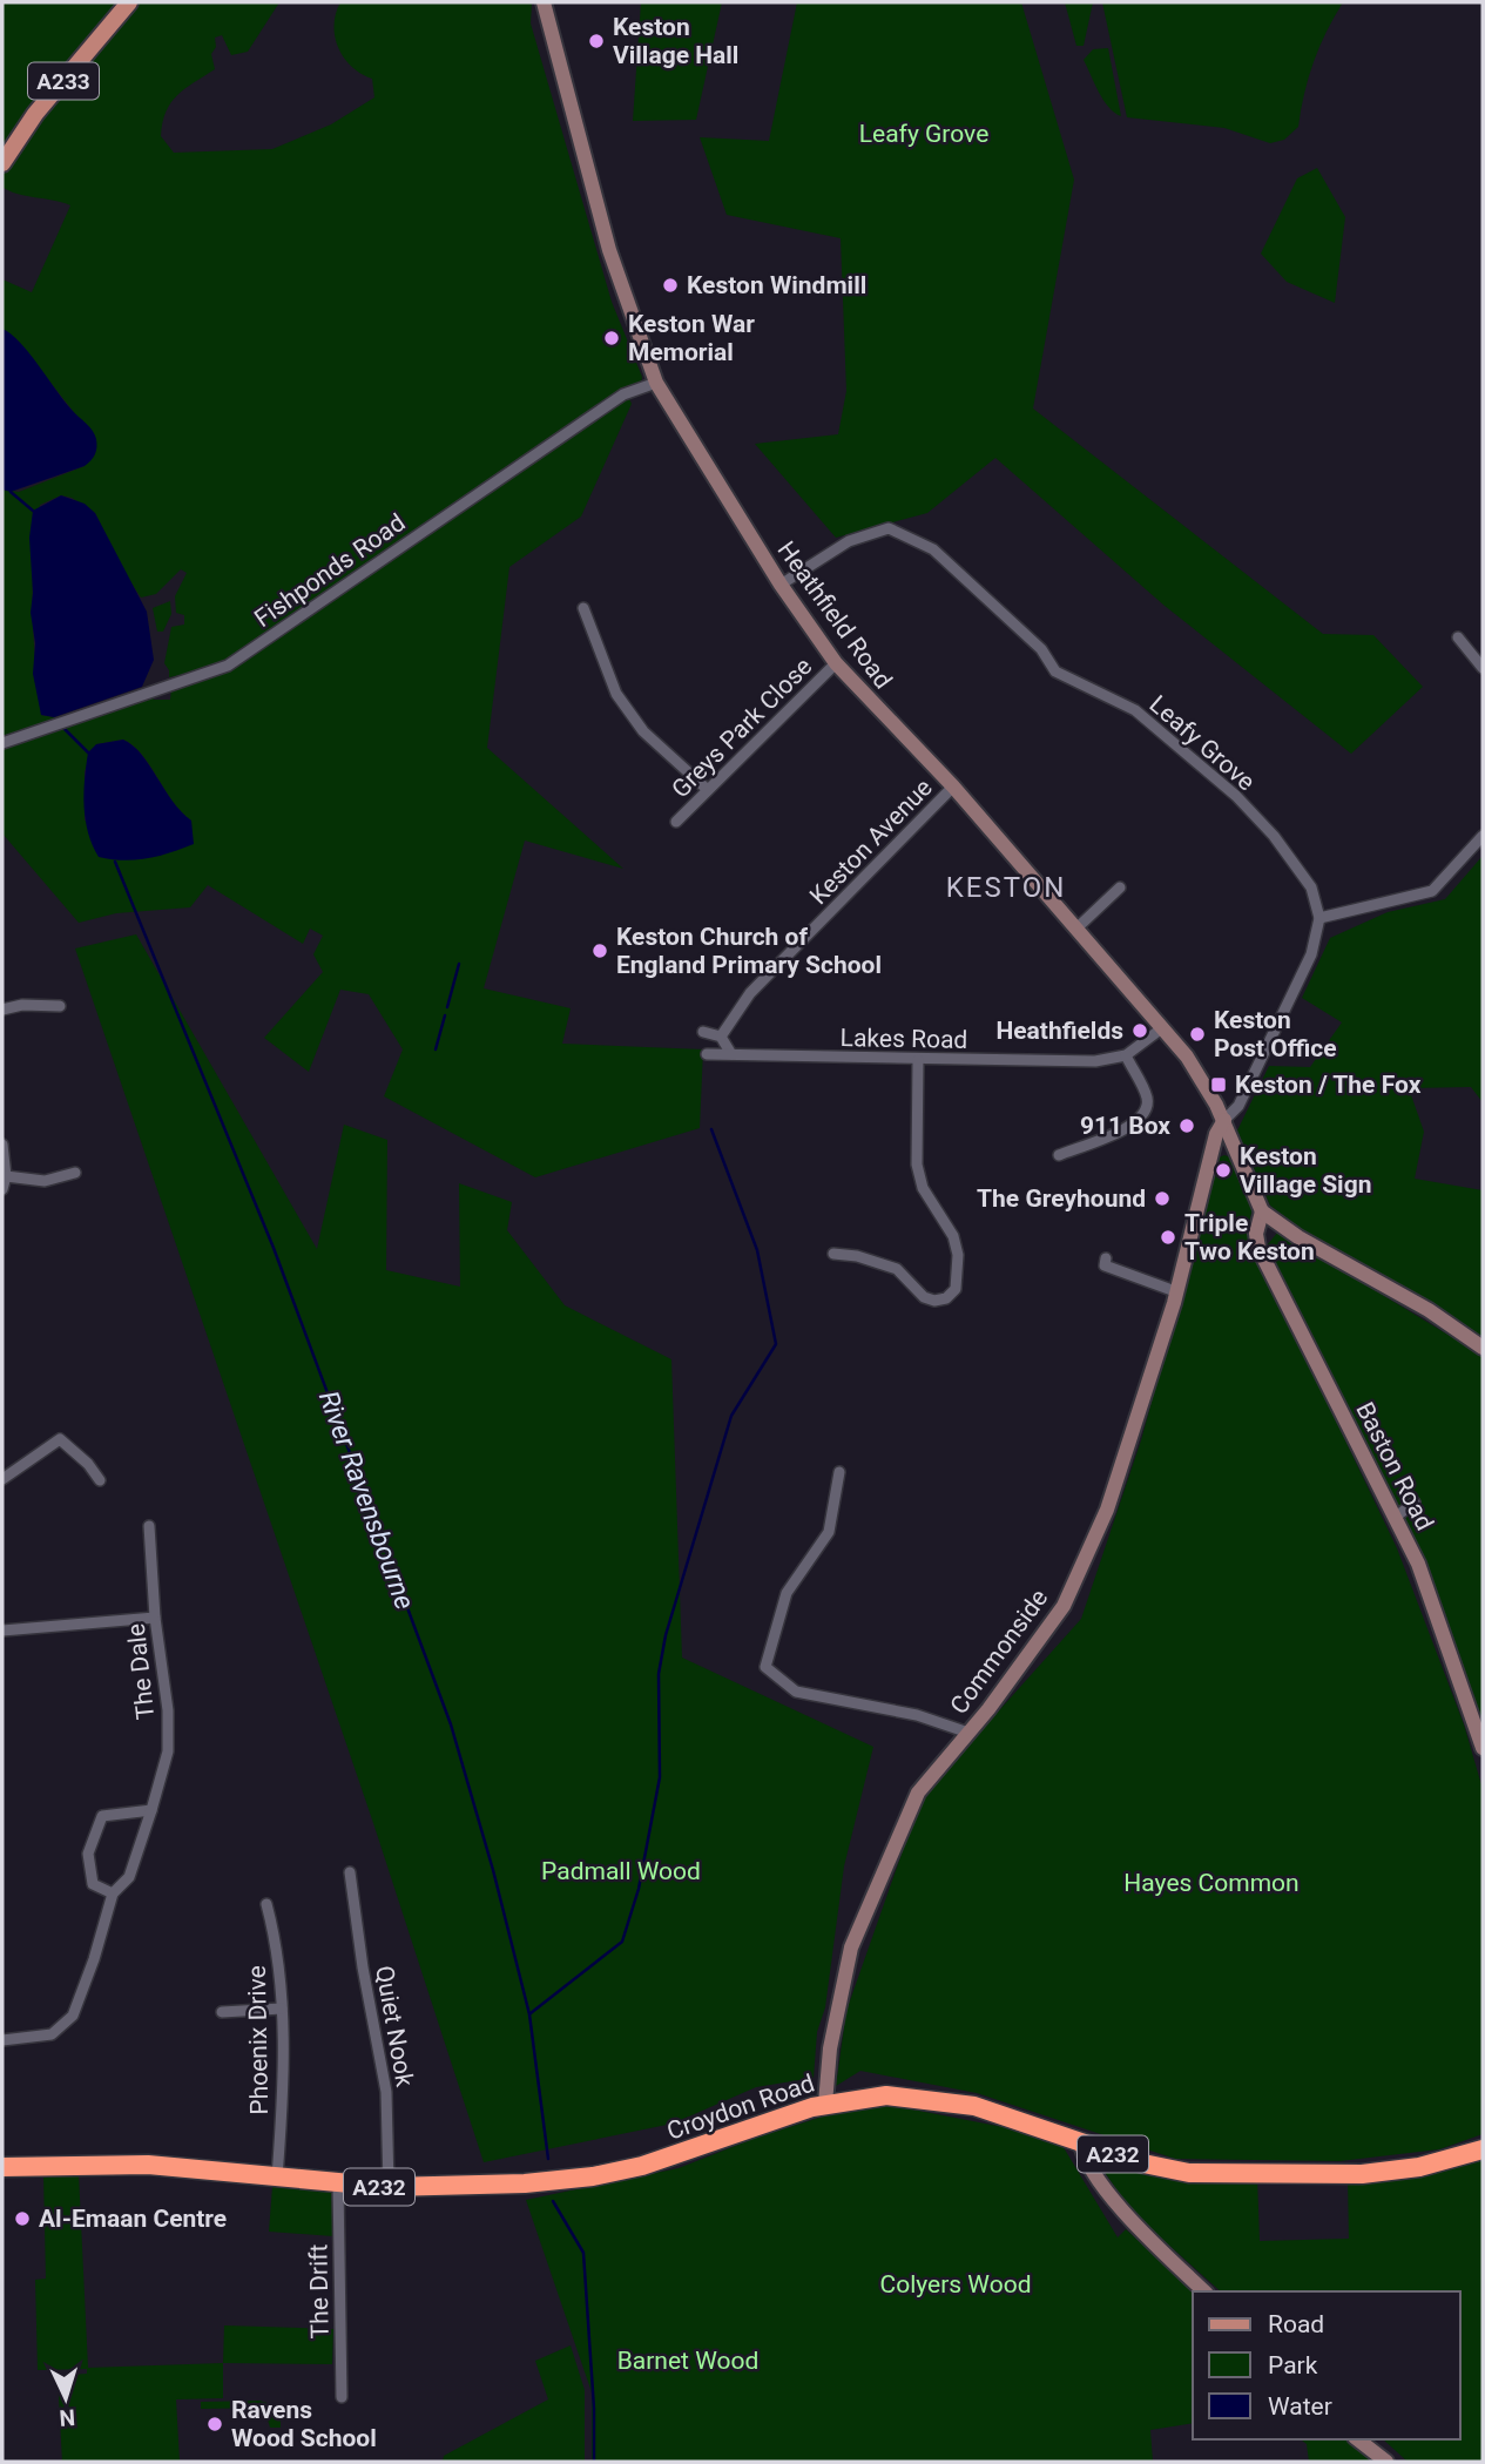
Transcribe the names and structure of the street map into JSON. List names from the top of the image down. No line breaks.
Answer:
{"streets":{"highway":["Croydon Road","A232"],"main road":["A233","Heathfield Road","Baston Road","Commonside"],"street":["Fishponds Road","Greys Park Close","Leafy Grove","Keston Avenue","Lakes Road","The Dale","Quiet Nook","Phoenix Drive","The Drift"]},"crossings":[["Fishponds Road","Heathfield Road"],["Heathfield Road","Greys Park Close"],["Heathfield Road","Leafy Grove"],["Heathfield Road","Keston Avenue"],["Heathfield Road","Lakes Road"],["Heathfield Road","Baston Road"],["Heathfield Road","Commonside"],["Commonside","Croydon Road"],["Quiet Nook","Croydon Road"],["Phoenix Drive","Croydon Road"],["Croydon Road","The Drift"]],"districts":["KESTON"],"water":["River Ravensbourne"],"parks":["Leafy Grove","Padmall Wood","Hayes Common","Colyers Wood","Barnet Wood"],"places":{"other":["Keston Village Hall","Keston Windmill","Keston War Memorial","Keston Church of England Primary School","Heathfields","Keston Post Office","911 Box","Keston Village Sign","The Greyhound","Triple Two Keston","Al-Emaan Centre","Ravens Wood School"],"transit":["Keston / The Fox"]},"legend":["Road","Park","Water"],"north":"bottom"}
